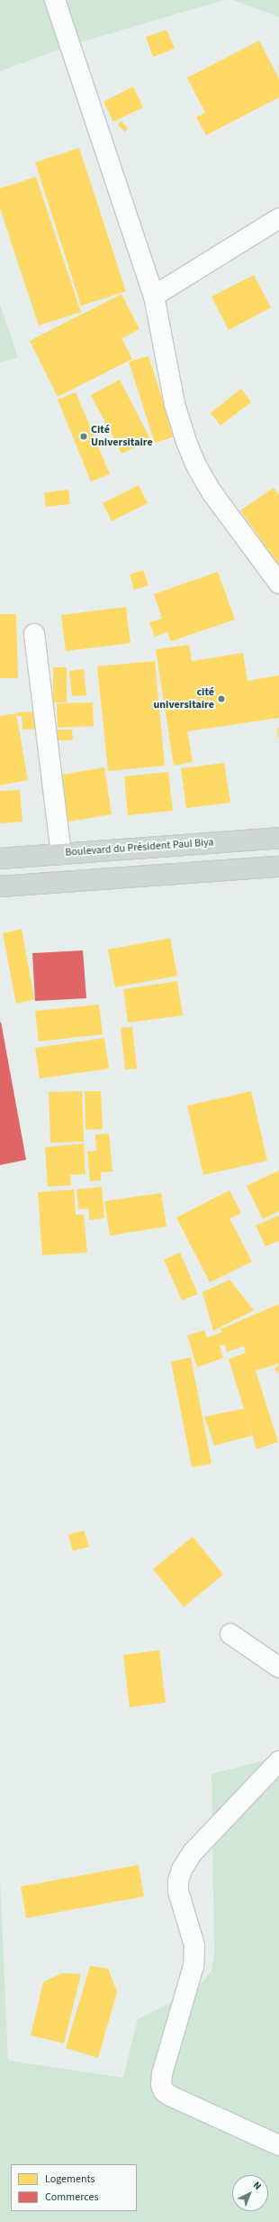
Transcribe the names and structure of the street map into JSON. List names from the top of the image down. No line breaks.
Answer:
{"streets":{"main road":["Boulevard du Président Paul Biya"]},"places":["Cité Universitaire","cité universitaire"],"legend":["Logements","Commerces"],"north":"top right"}
